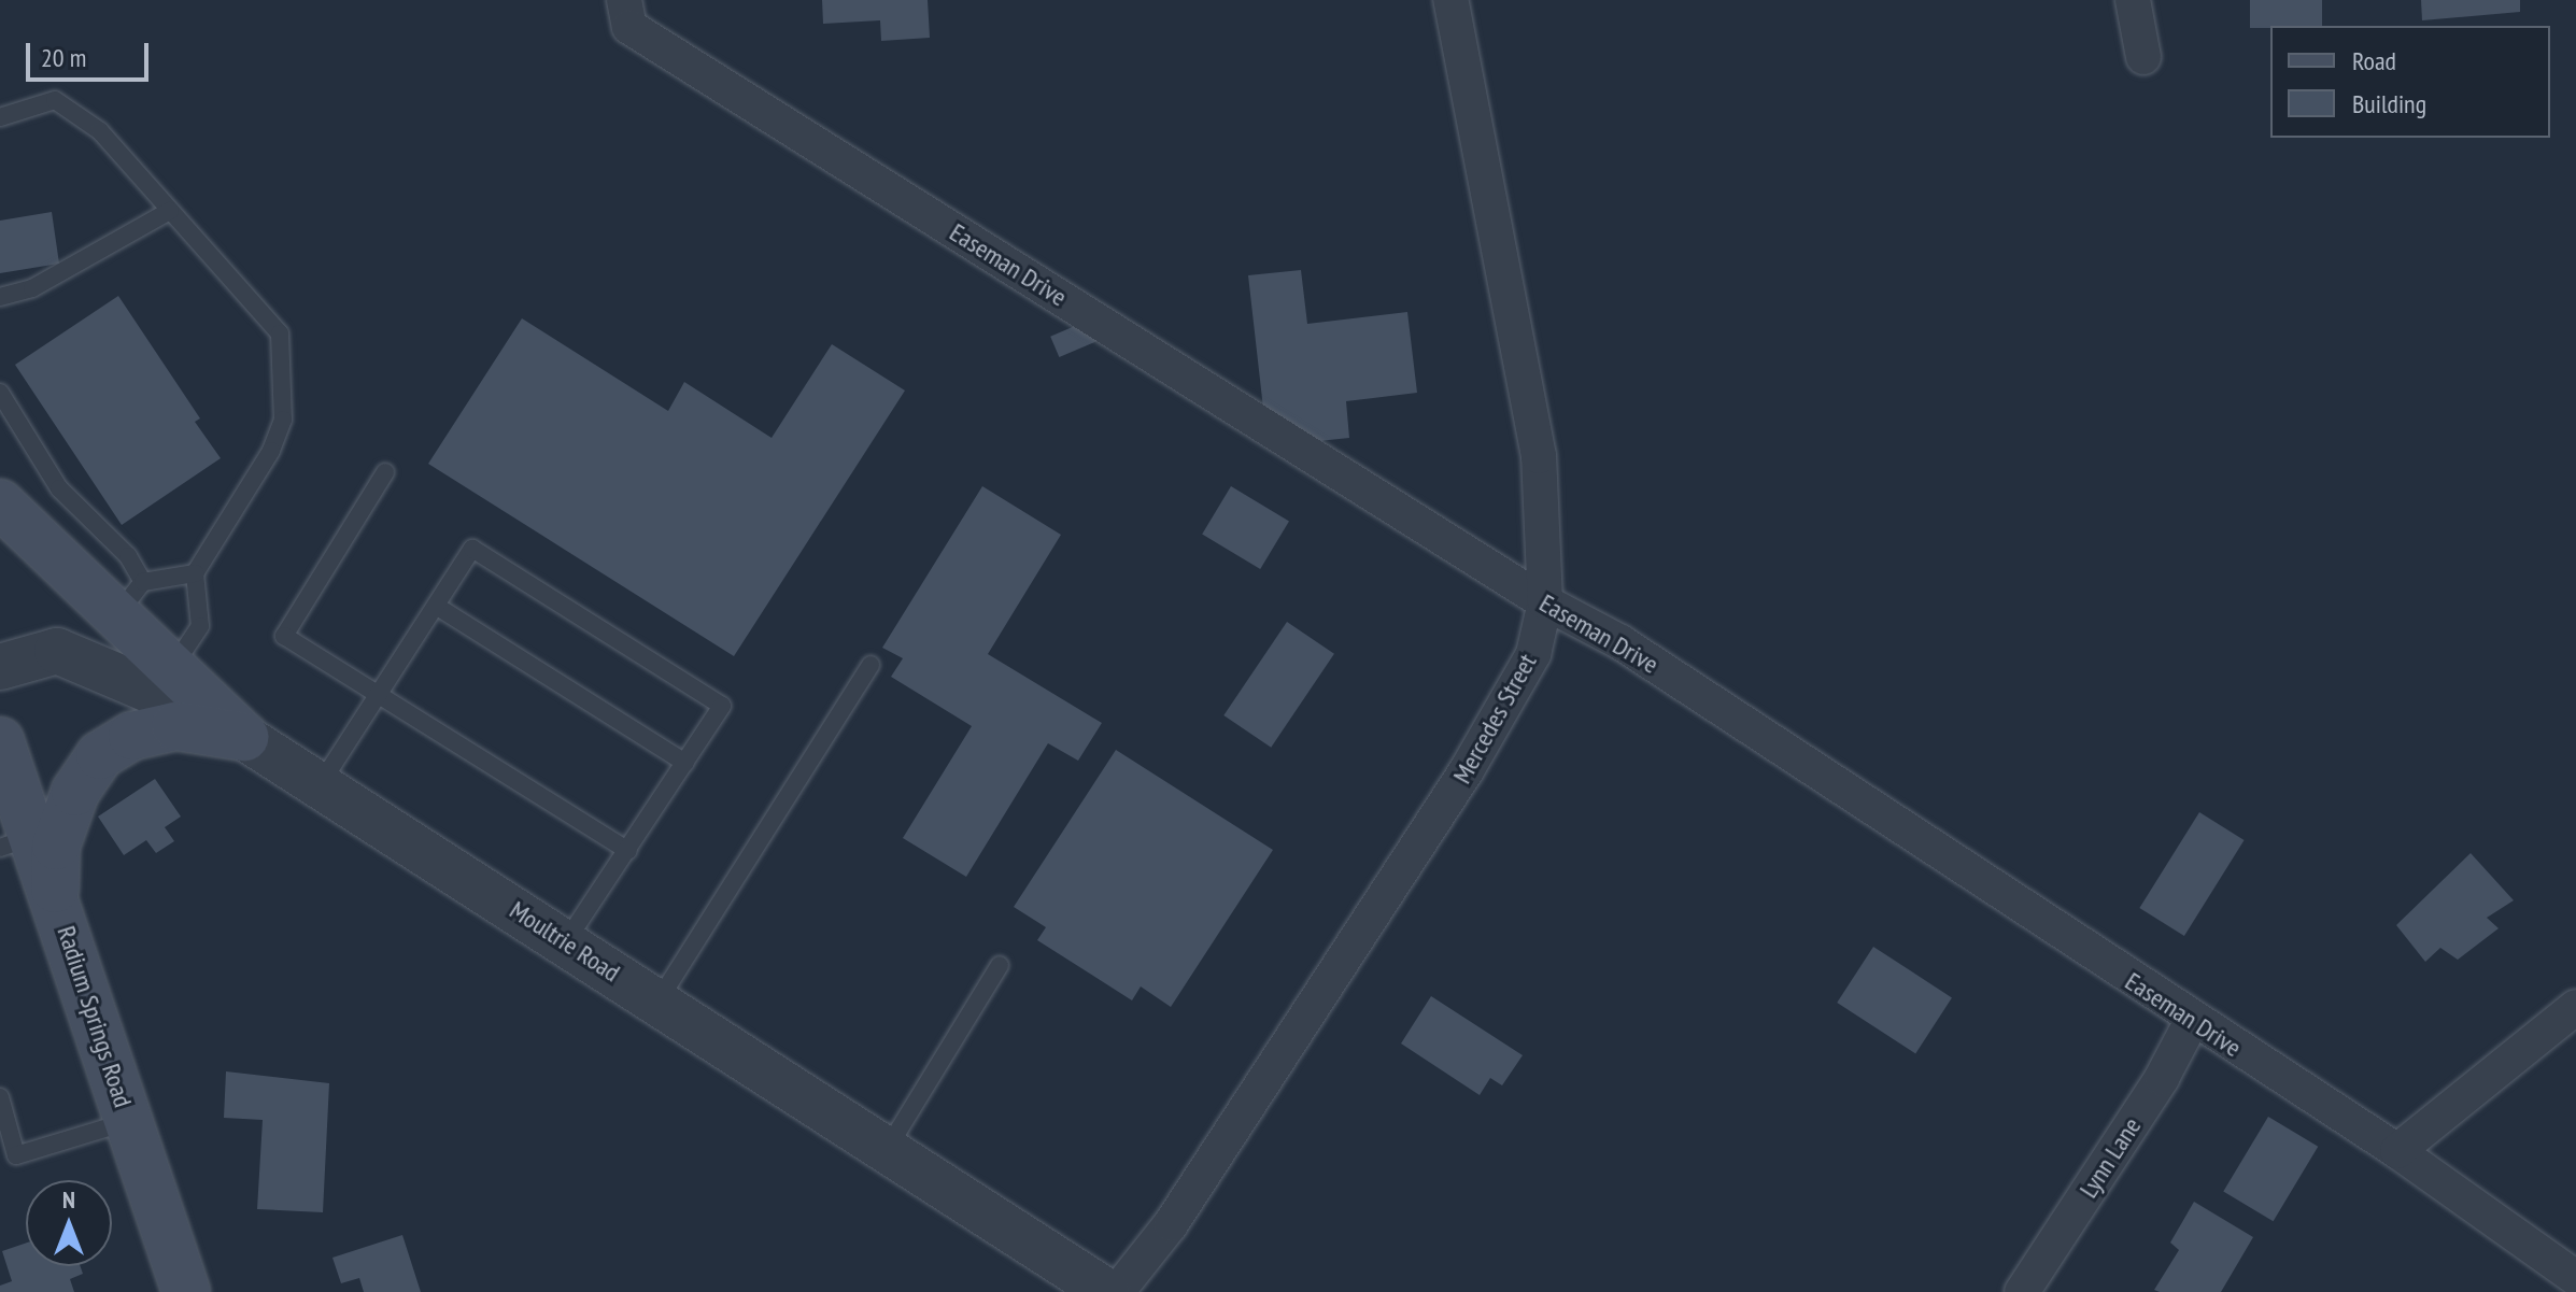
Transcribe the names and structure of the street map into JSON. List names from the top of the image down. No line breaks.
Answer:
{"streets":{"main road":["Radium Springs Road"],"street":["Easeman Drive","Mercedes Street","Moultrie Road","Lynn Lane"]},"crossings":[["Easeman Drive","Mercedes Street"],["Easeman Drive","Lynn Lane"]],"legend":["Road","Building"],"scale_bar":"20 m","north":"top"}
